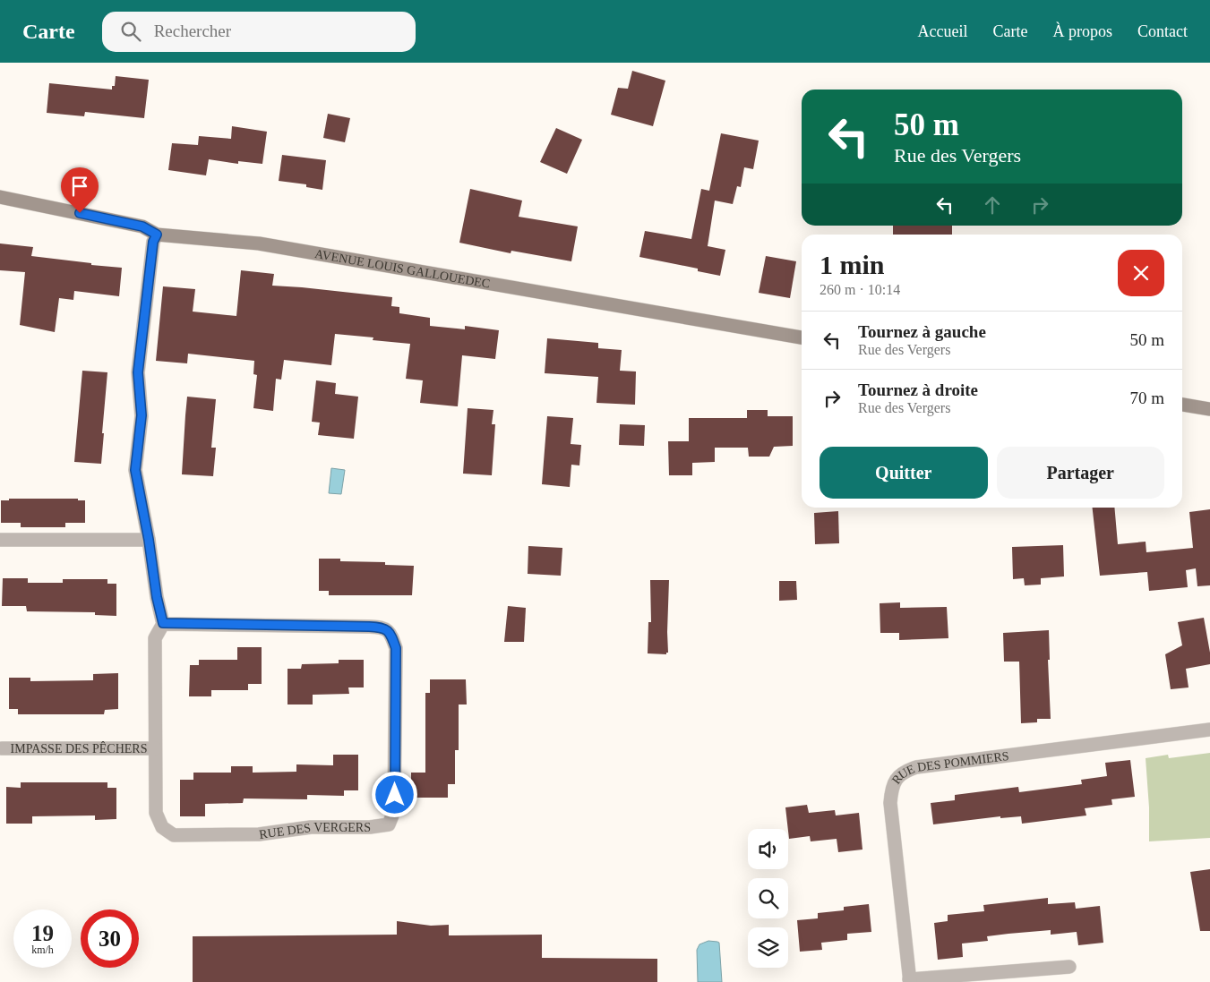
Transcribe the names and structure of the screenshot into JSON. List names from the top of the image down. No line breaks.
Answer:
{"streets":{"main road":["AVENUE LOUIS GALLOUEDEC"],"street":["IMPASSE DES PÊCHERS","RUE DES POMMIERS","RUE DES VERGERS"]},"crossings":[["IMPASSE DES PÊCHERS","RUE DES VERGERS"]],"page":{"header":"Carte","search":"Rechercher","nav":["Accueil","Carte","À propos","Contact"],"turn":["50 m","Rue des Vergers"],"heading":["1 min","260 m · 10:14"],"list":[{"name":"Tournez à gauche","note":"Rue des Vergers","value":"50 m"},{"name":"Tournez à droite","note":"Rue des Vergers","value":"70 m"}],"buttons":["Quitter","Partager"],"speed":"19 km/h","limit":"30"}}
